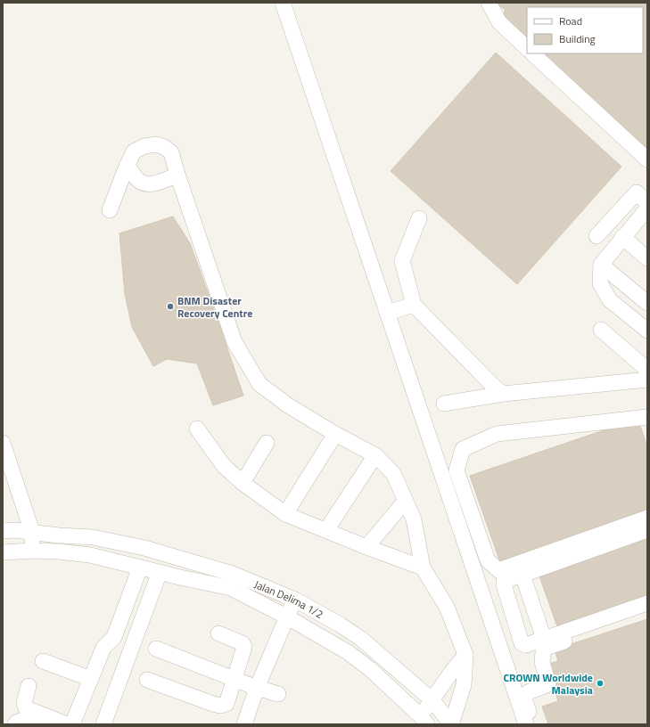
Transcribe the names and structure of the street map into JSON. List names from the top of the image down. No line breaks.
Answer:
{"streets":{"street":["Jalan Delima 1/2"]},"places":["BNM Disaster Recovery Centre","CROWN Worldwide Malaysia"],"legend":["Road","Building"]}
